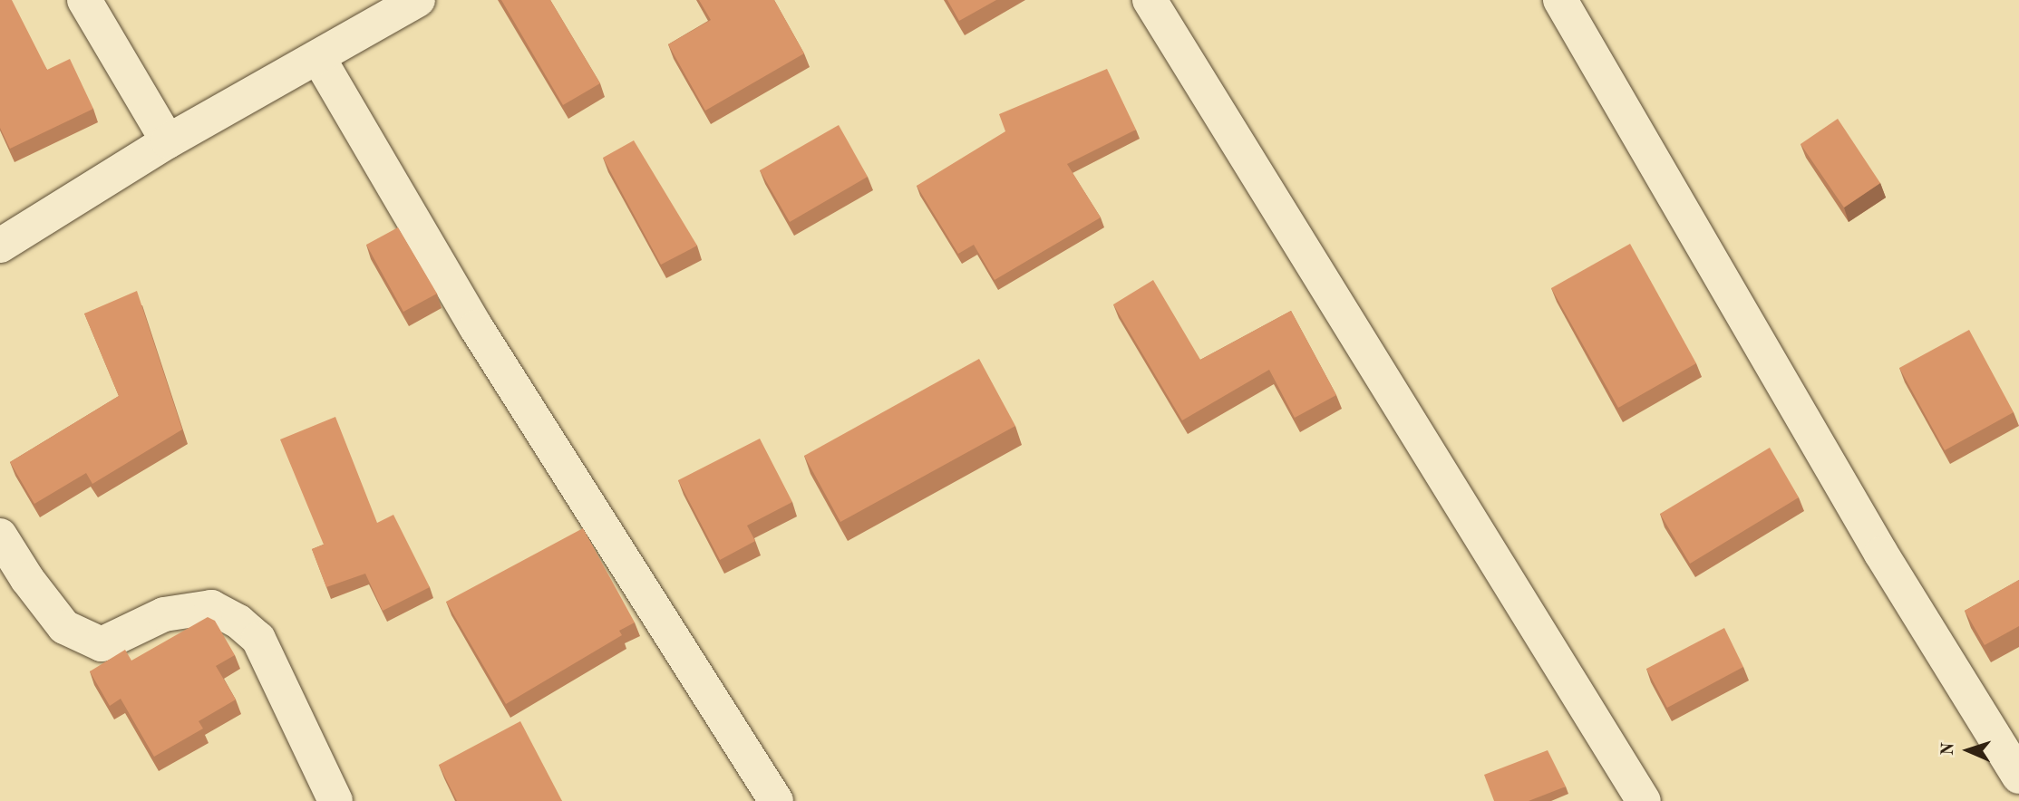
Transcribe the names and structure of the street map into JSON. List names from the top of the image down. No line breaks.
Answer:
{"north":"left"}
